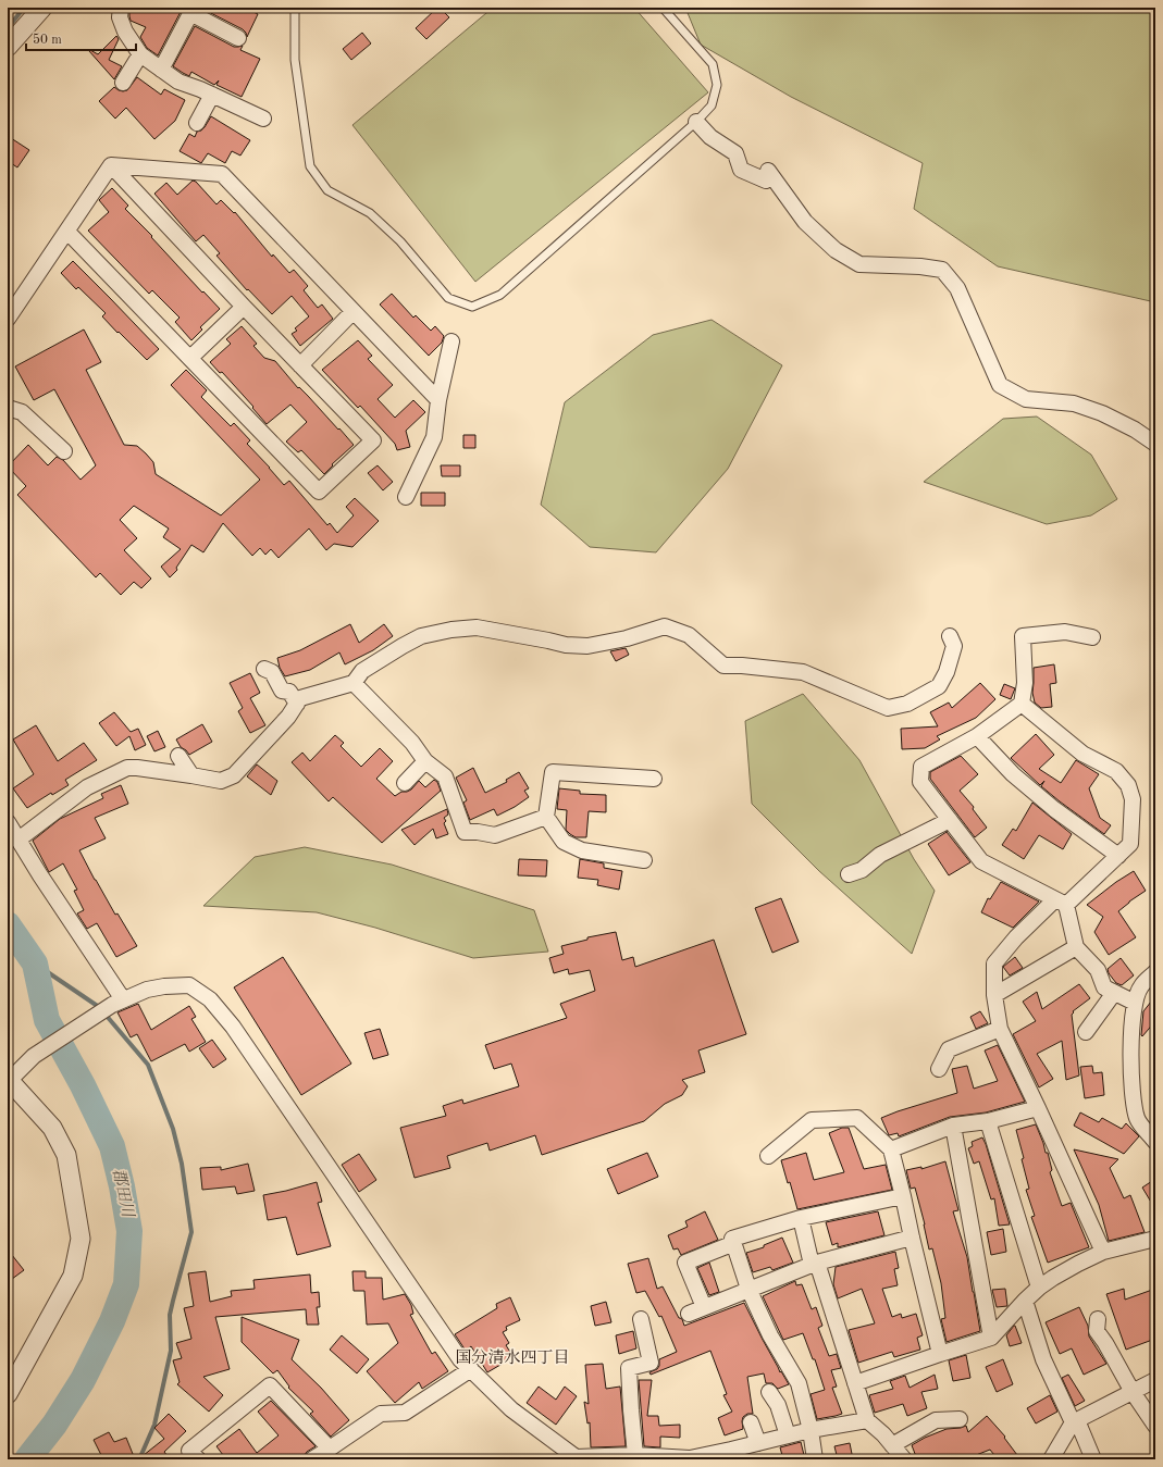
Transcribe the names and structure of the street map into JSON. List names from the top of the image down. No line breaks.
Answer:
{"districts":["国分清水四丁目"],"water":["郡田川"],"scale_bar":"50 m"}
